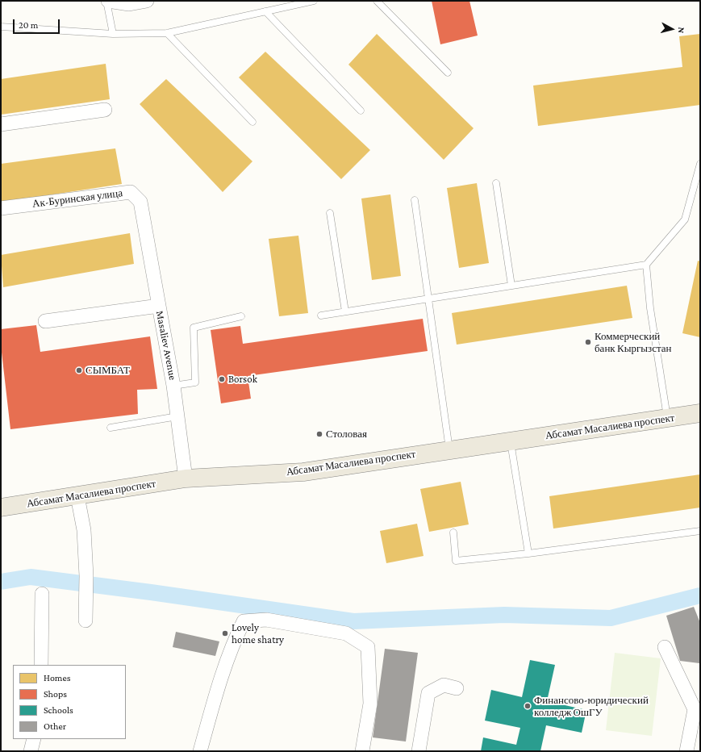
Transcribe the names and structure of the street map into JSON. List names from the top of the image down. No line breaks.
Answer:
{"streets":{"main road":["Абсамат Масалиева проспект"],"street":["Ак-Буринская улица","Masaliev Avenue"]},"crossings":[["Ак-Буринская улица","Masaliev Avenue"],["Masaliev Avenue","Абсамат Масалиева проспект"]],"places":["Коммерческий банк Кыргызстан","СЫМБАТ","Borsok","Столовая","Lovely home shatry","Финансово-юридический колледж ОшГУ"],"legend":["Homes","Shops","Schools","Other"],"scale_bar":"20 m","north":"right"}
